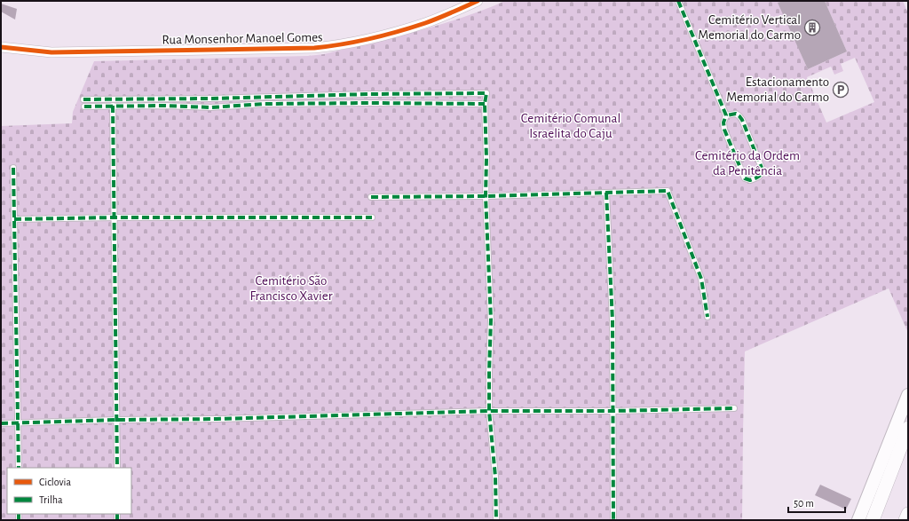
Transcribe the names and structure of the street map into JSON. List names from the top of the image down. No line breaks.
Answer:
{"streets":{"street":["Rua Monsenhor Manoel Gomes"]},"parks":["Cemitério Comunal Israelita do Caju","Cemitério da Ordem da Penitência","Cemitério São Francisco Xavier"],"places":{"building":["Cemitério Vertical Memorial do Carmo"],"parking":["Estacionamento Memorial do Carmo"]},"legend":["Ciclovia","Trilha"],"scale_bar":"50 m"}
